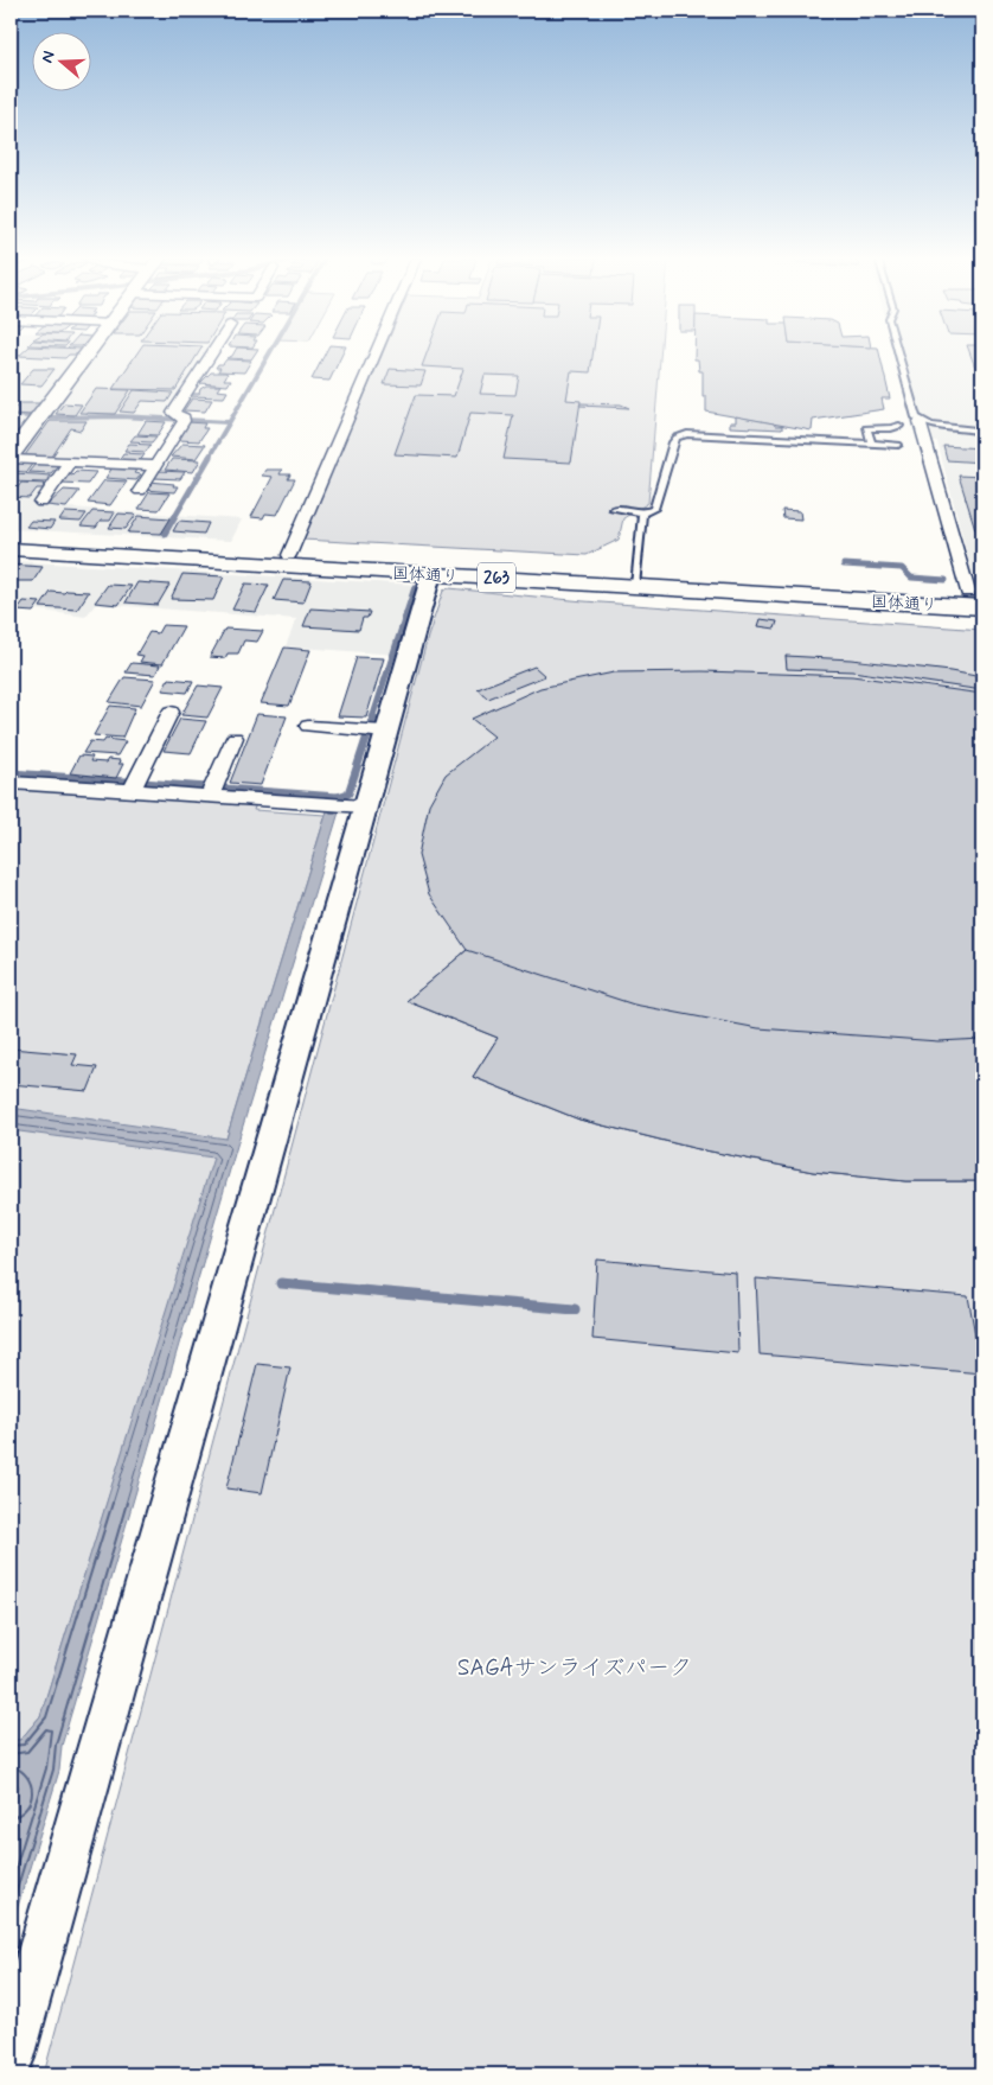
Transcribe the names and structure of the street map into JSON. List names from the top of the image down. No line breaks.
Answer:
{"streets":{"main road":["国体通り","263"]},"parks":["SAGAサンライズパーク"],"north":"left"}
